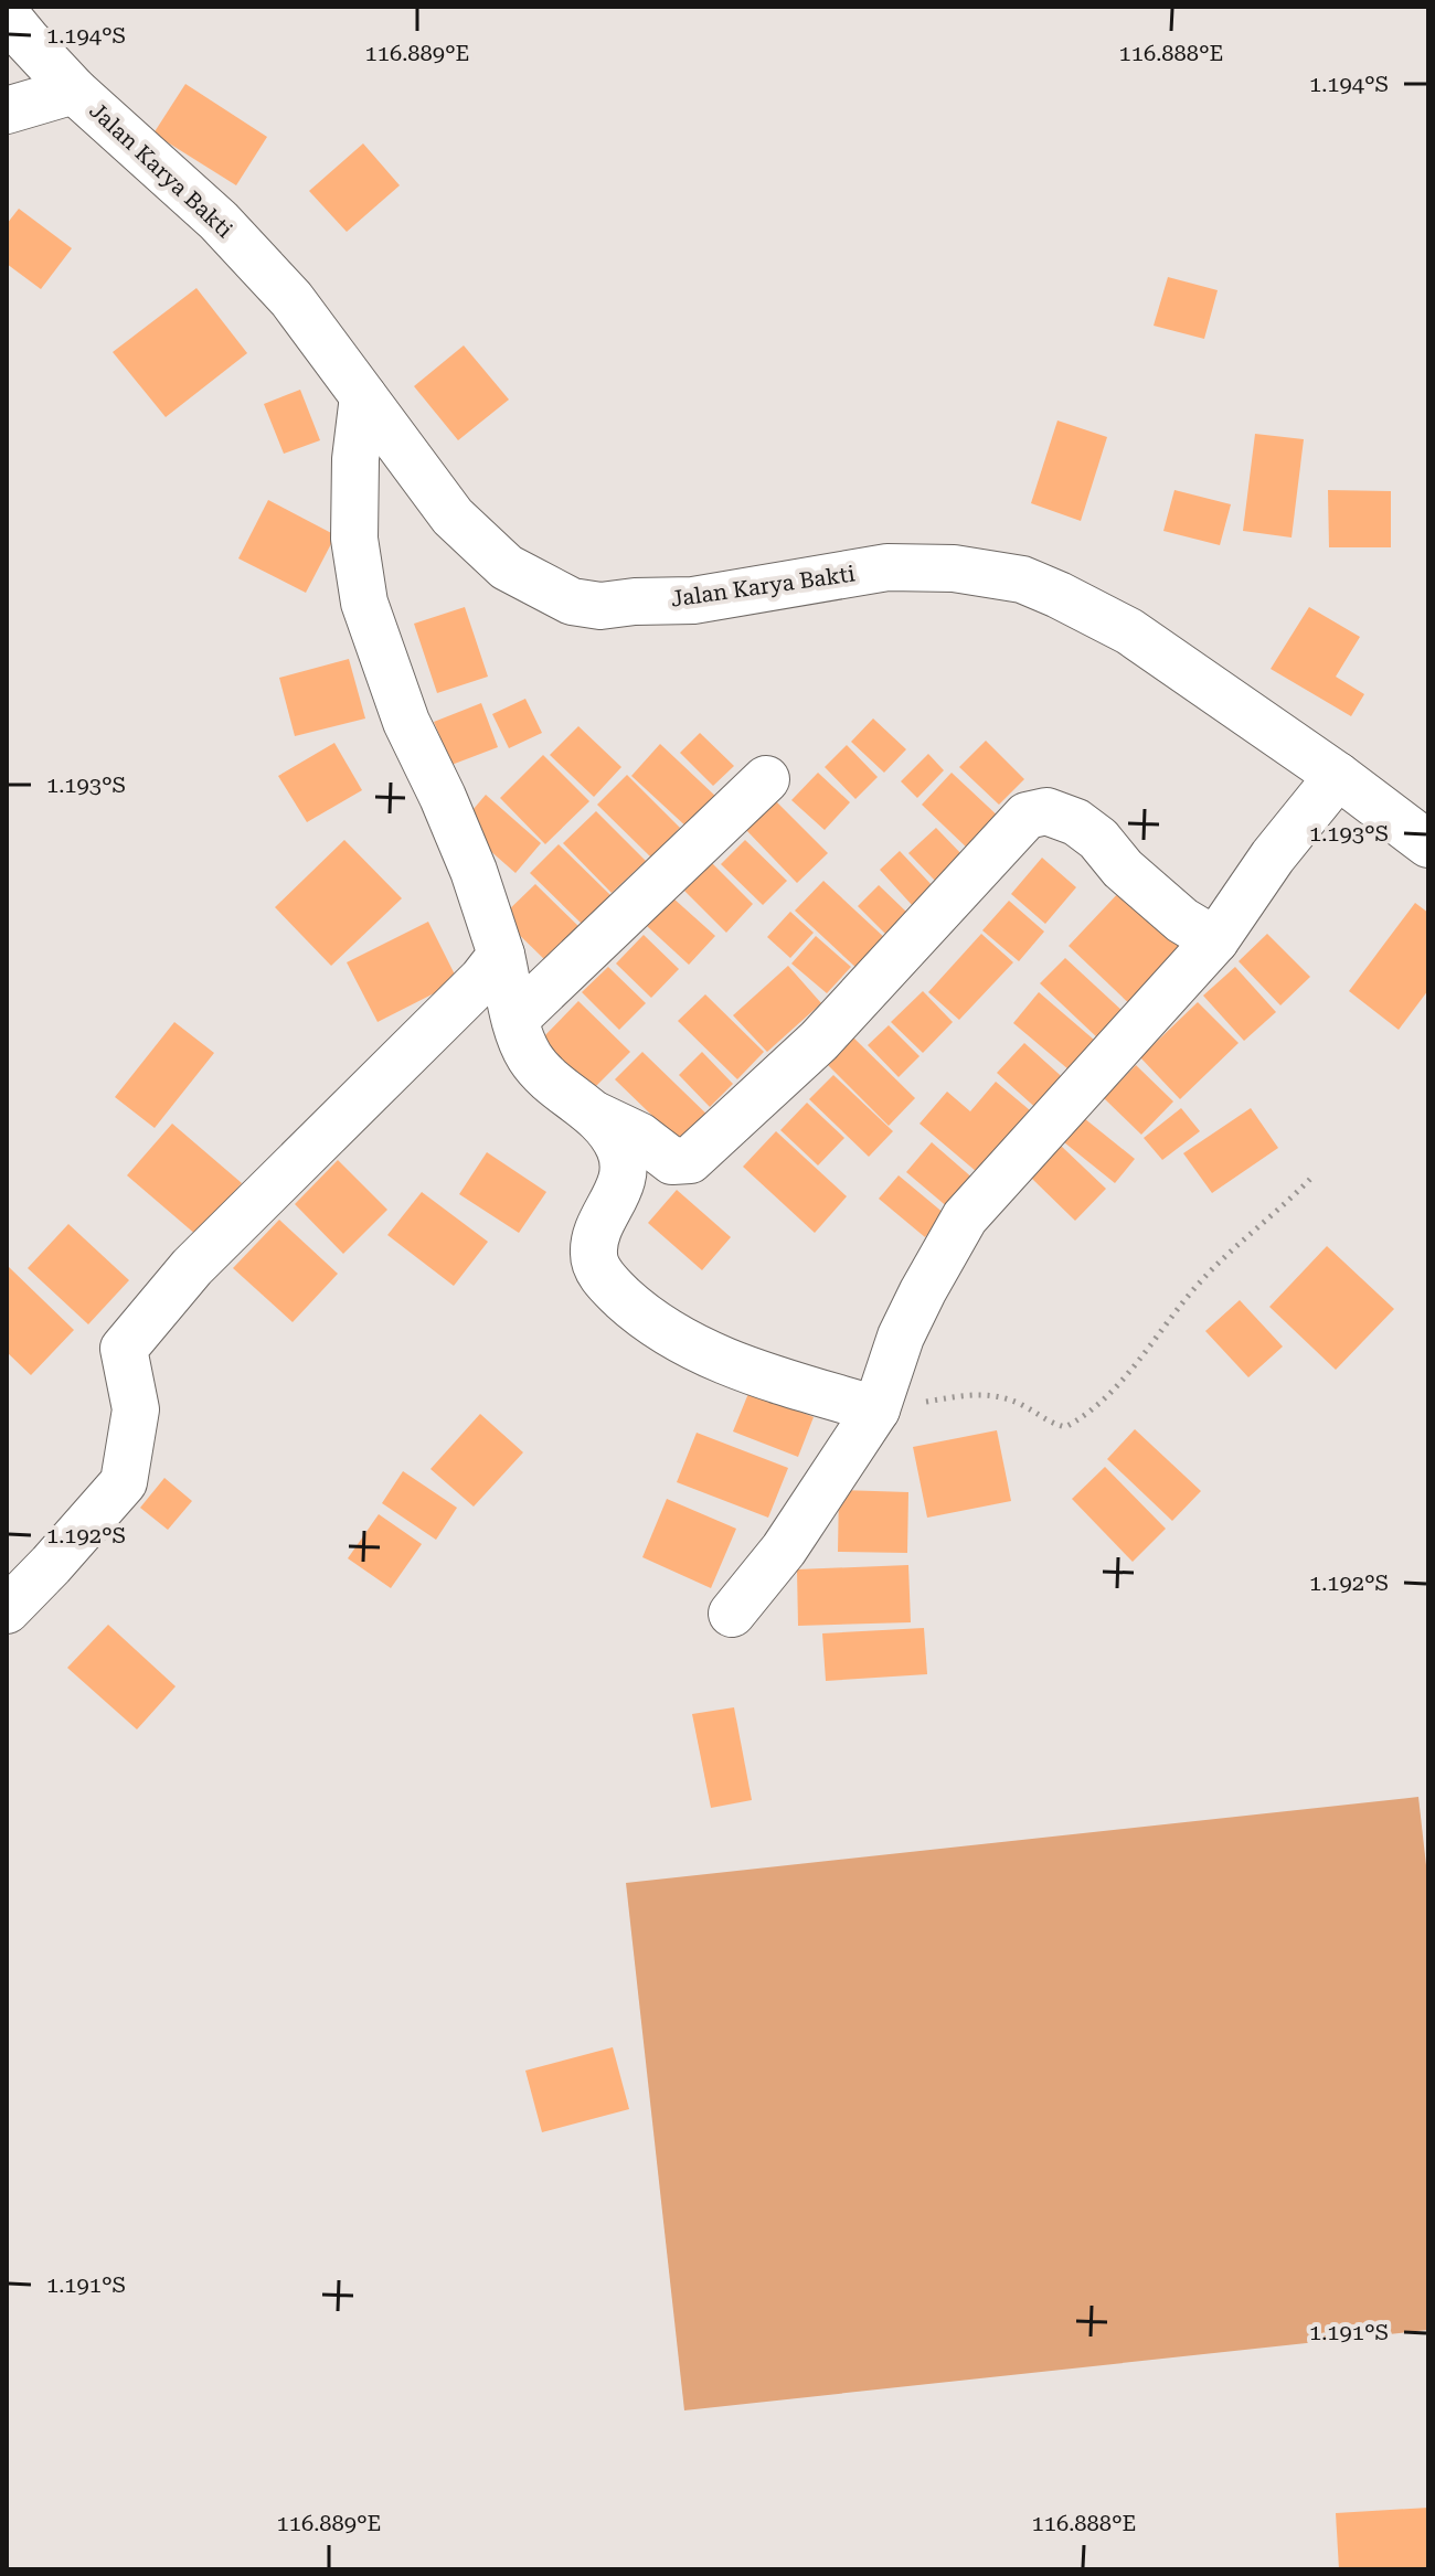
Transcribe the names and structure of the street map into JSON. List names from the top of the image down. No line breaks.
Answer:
{"streets":{"street":["Jalan Karya Bakti"]},"coordinates":["1.194°S","116.889°E","116.888°E","1.193°S","1.192°S","1.191°S"]}
